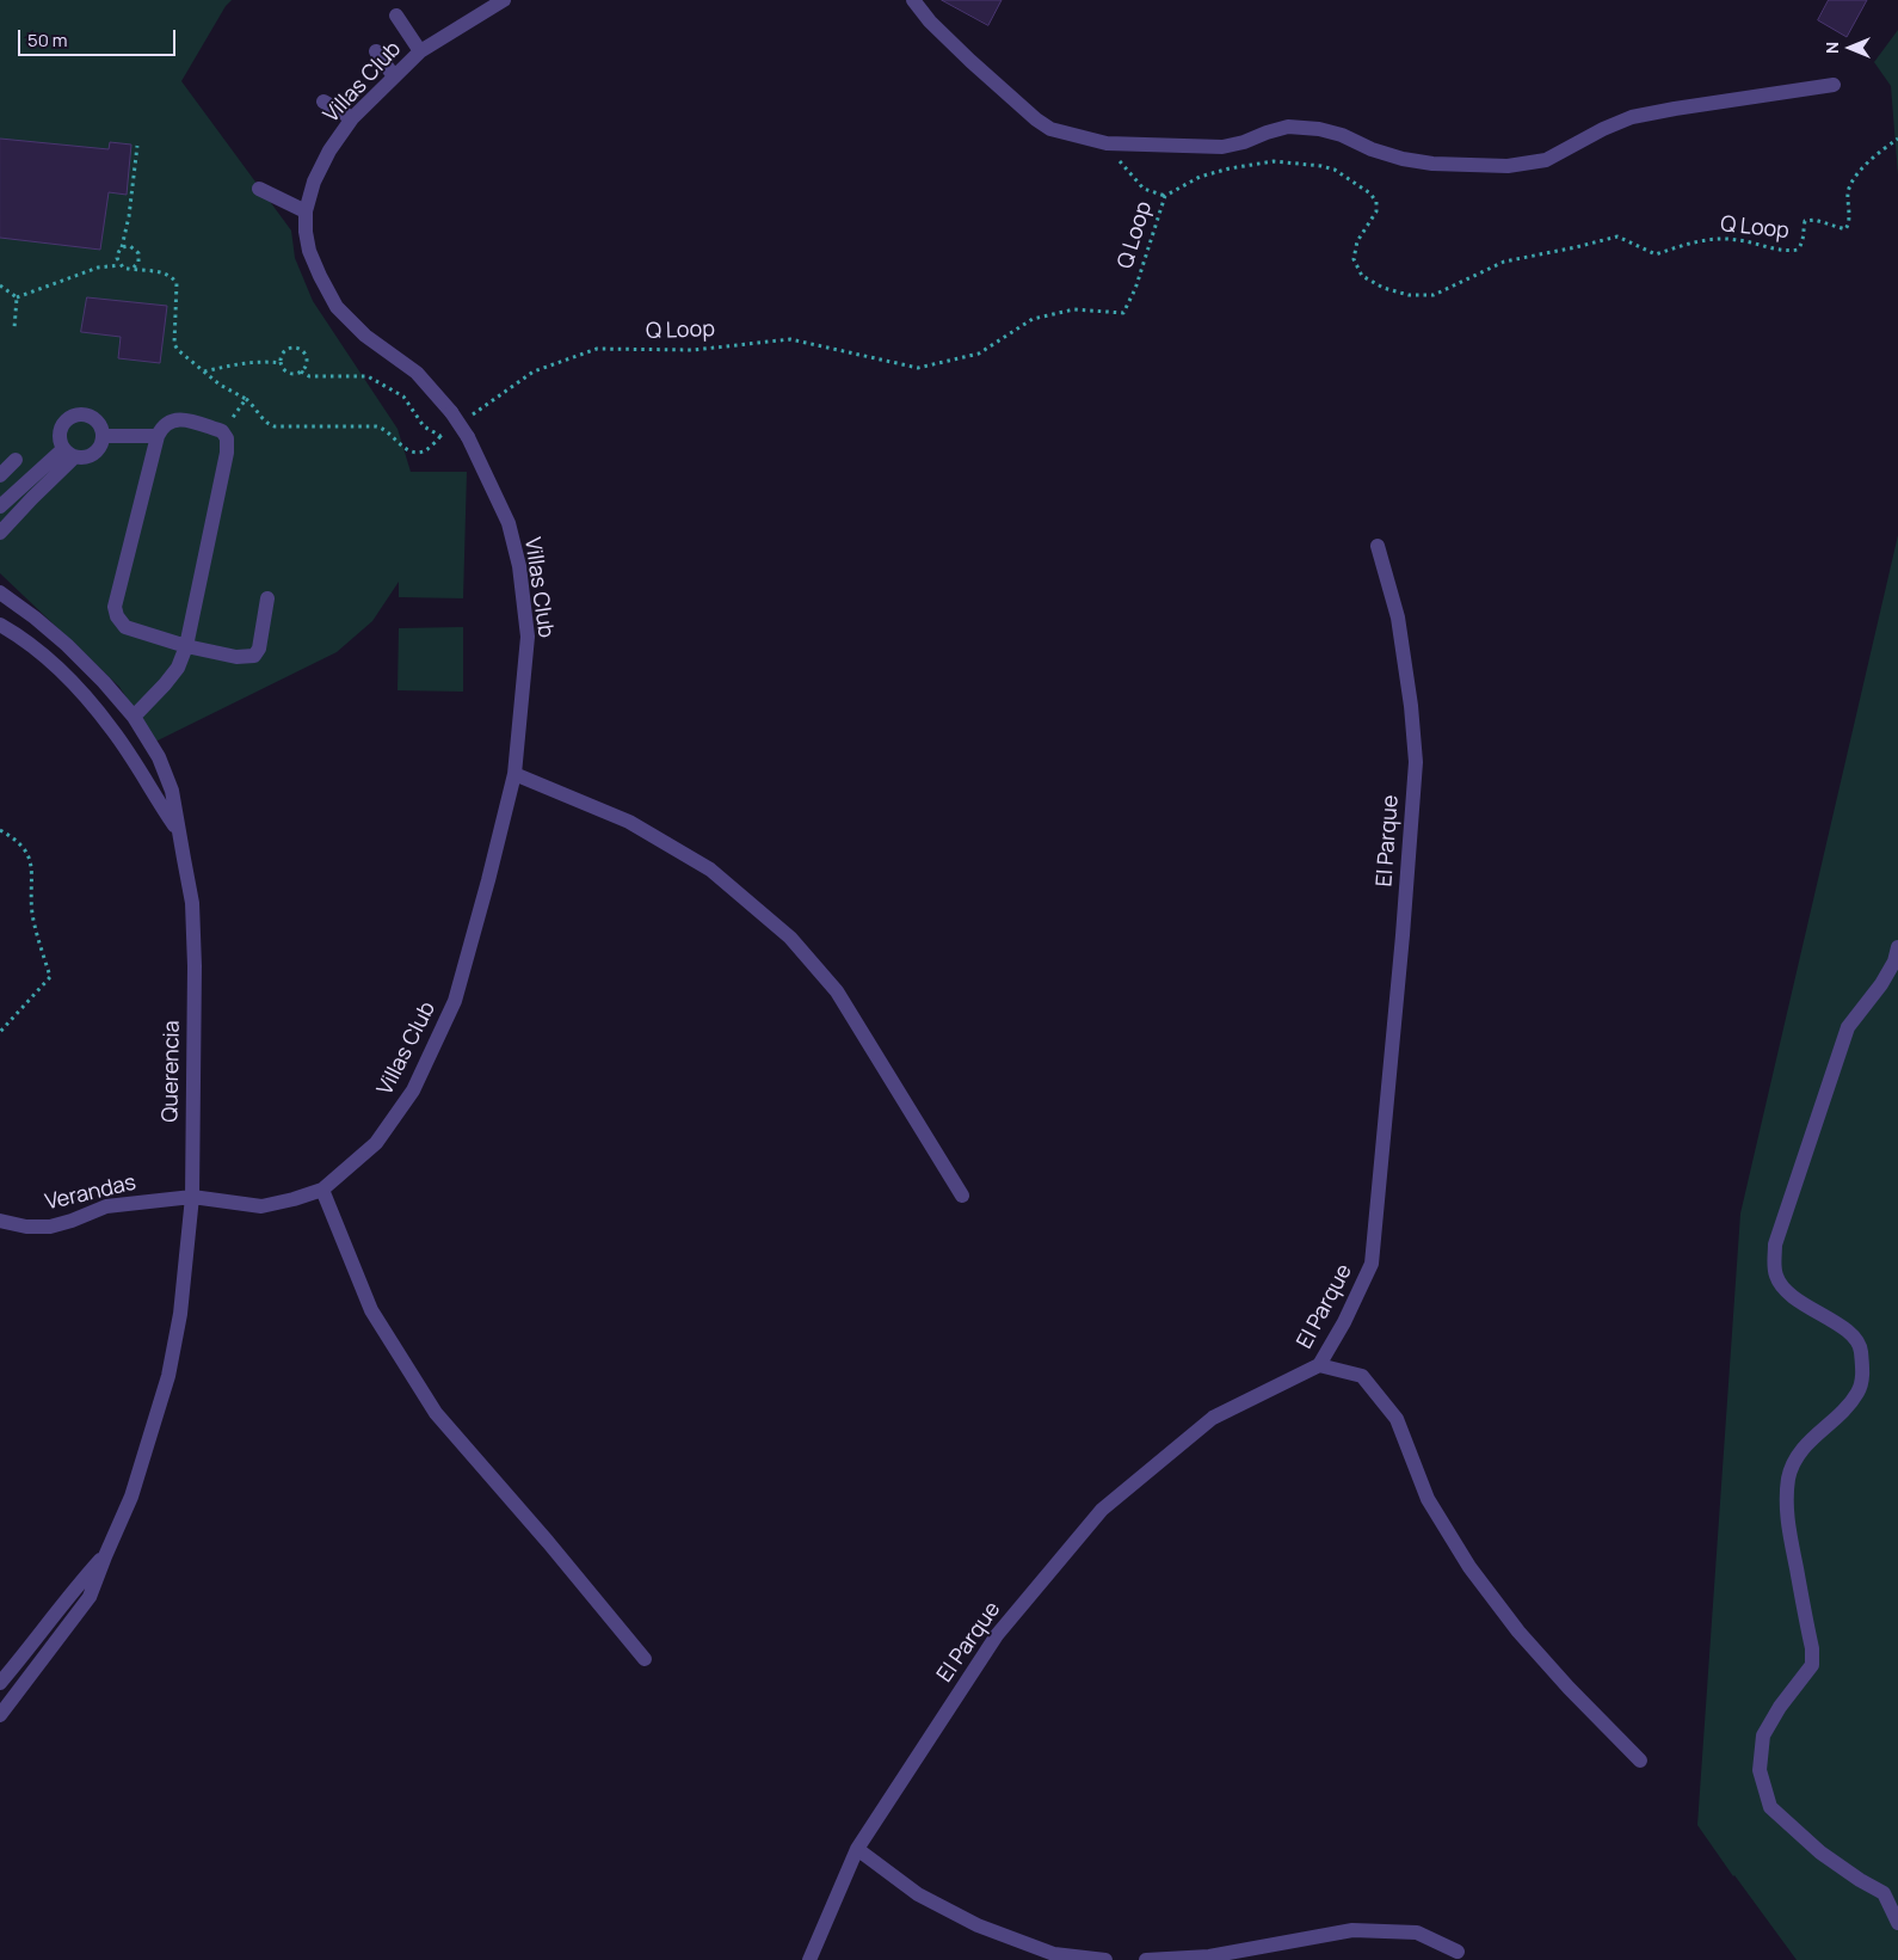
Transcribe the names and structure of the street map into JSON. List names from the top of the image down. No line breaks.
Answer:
{"streets":{"street":["Villas Club","El Parque","Querencia","Verandas"],"path":["Q Loop"]},"crossings":[["Villas Club","Querencia"],["Villas Club","Verandas"],["Querencia","Verandas"]],"scale_bar":"50 m","north":"left"}
